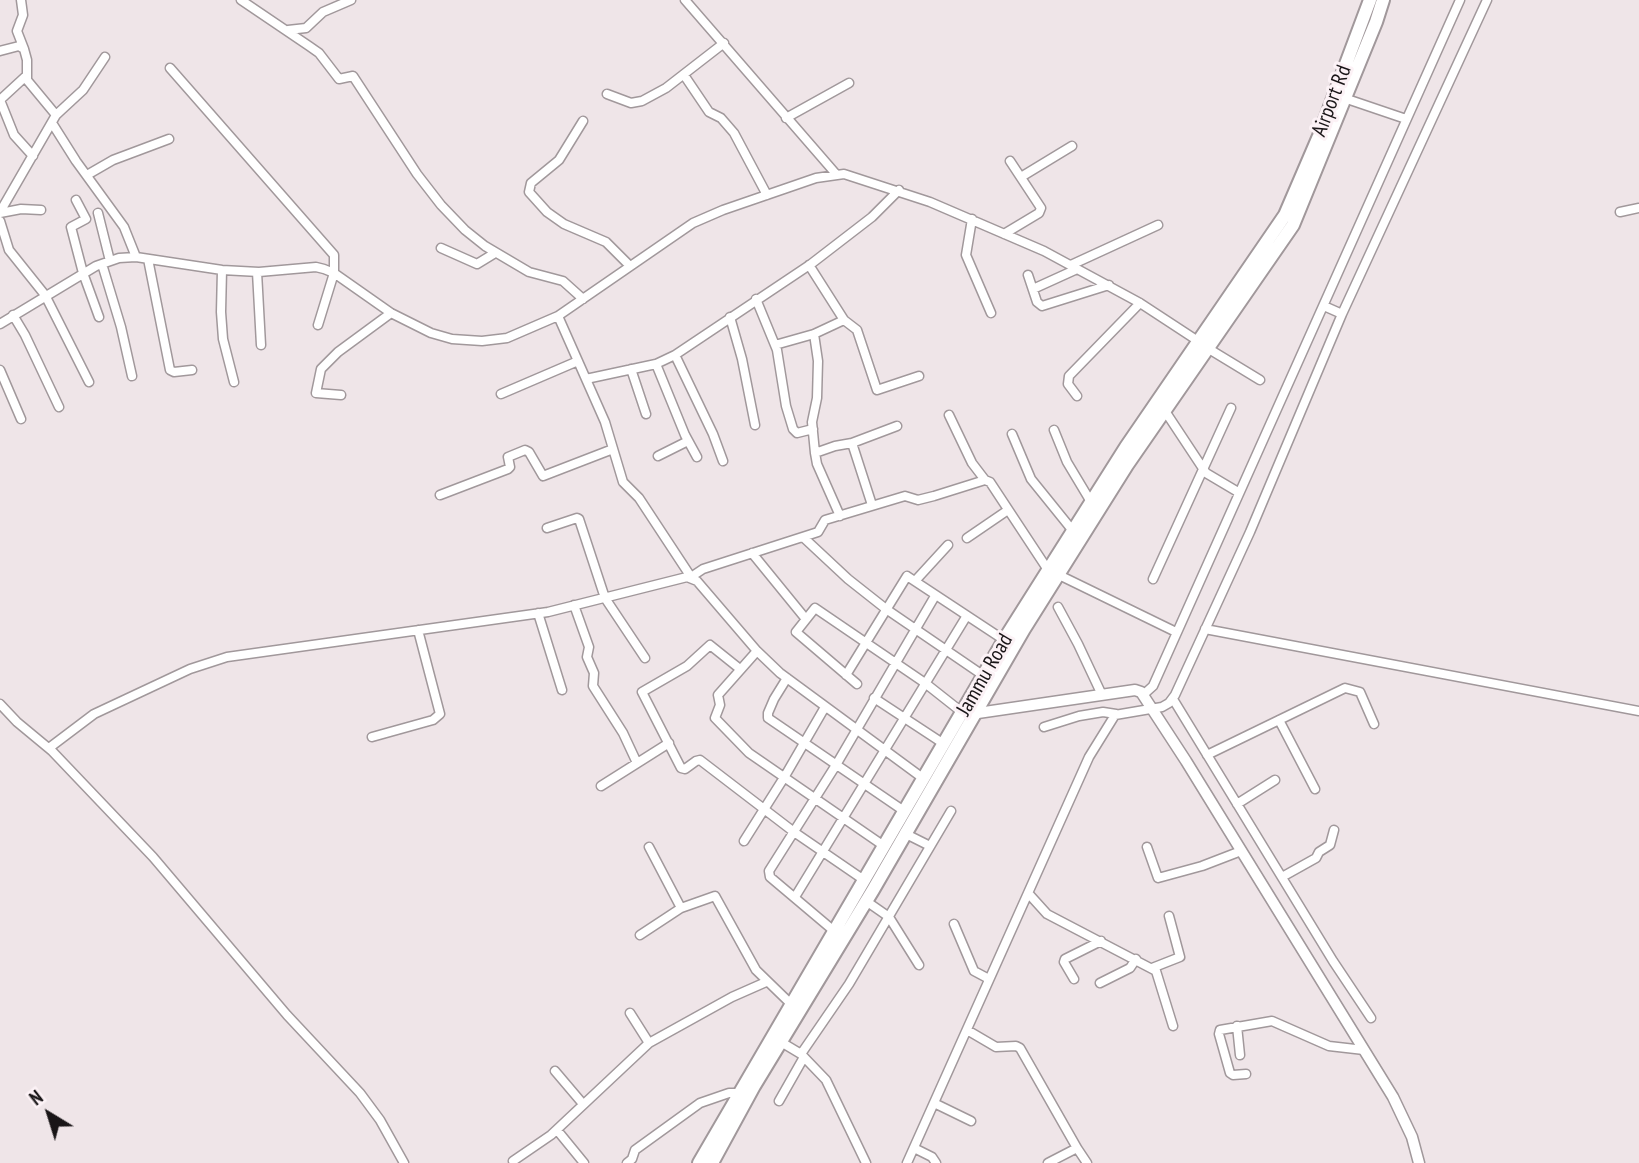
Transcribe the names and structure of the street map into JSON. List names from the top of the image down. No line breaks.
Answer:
{"streets":{"main road":["Airport Rd","Jammu Road"]},"crossings":[["Airport Rd","Jammu Road"]],"north":"top left"}
